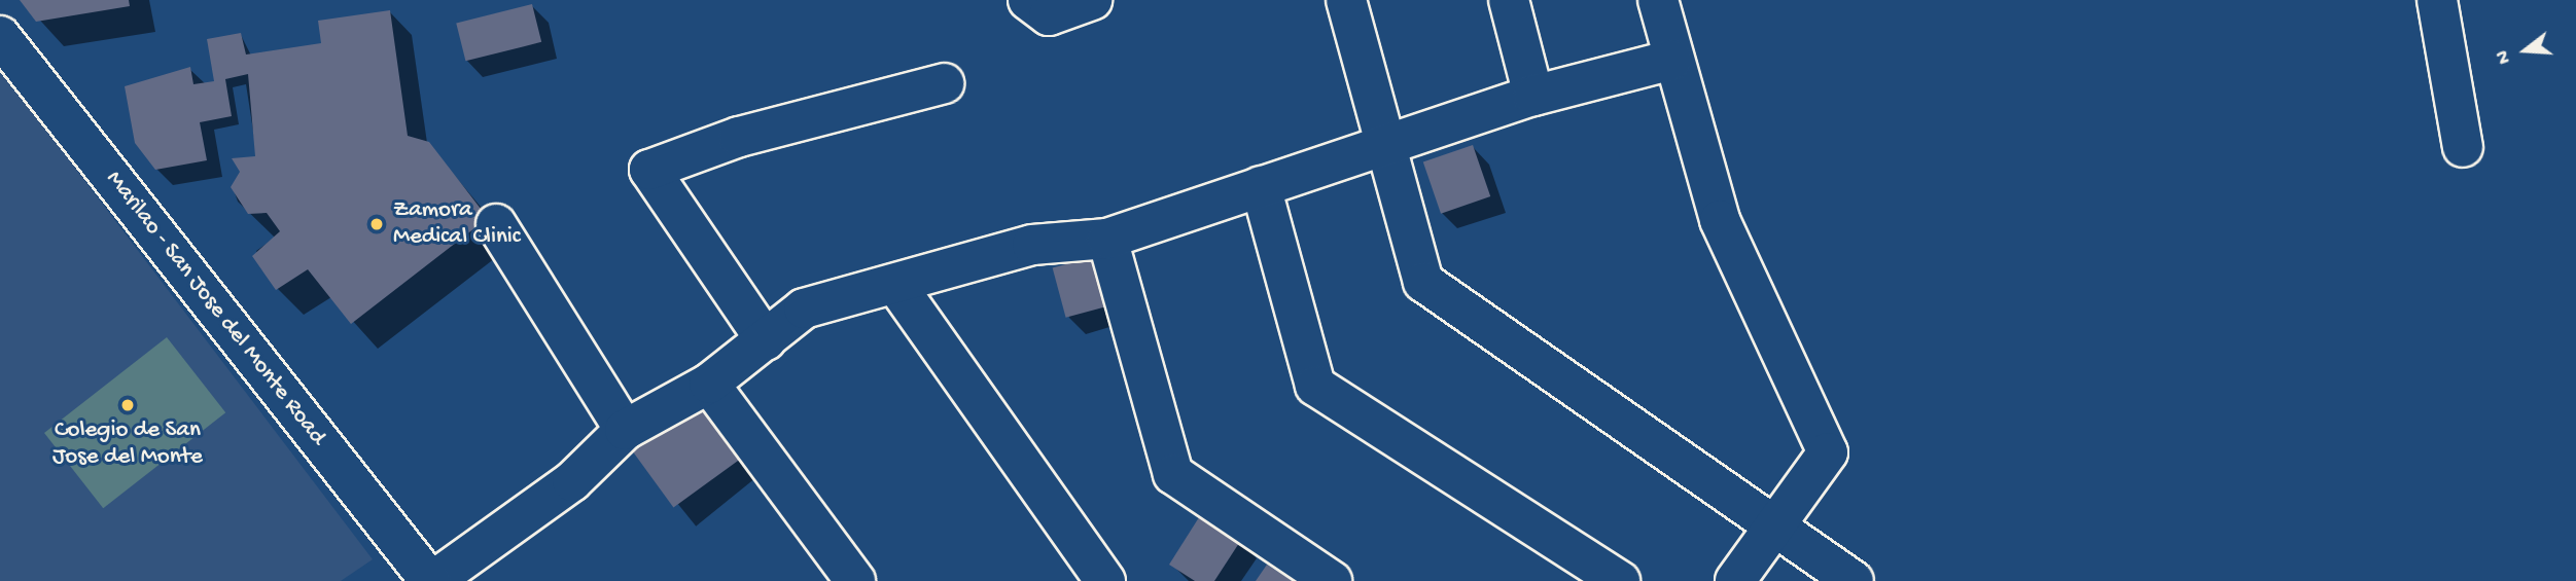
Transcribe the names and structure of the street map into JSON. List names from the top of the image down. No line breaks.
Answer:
{"streets":{"street":["Marilao - San Jose del Monte Road"]},"places":["Zamora Medical Clinic","Colegio de San Jose del Monte"],"north":"left"}
